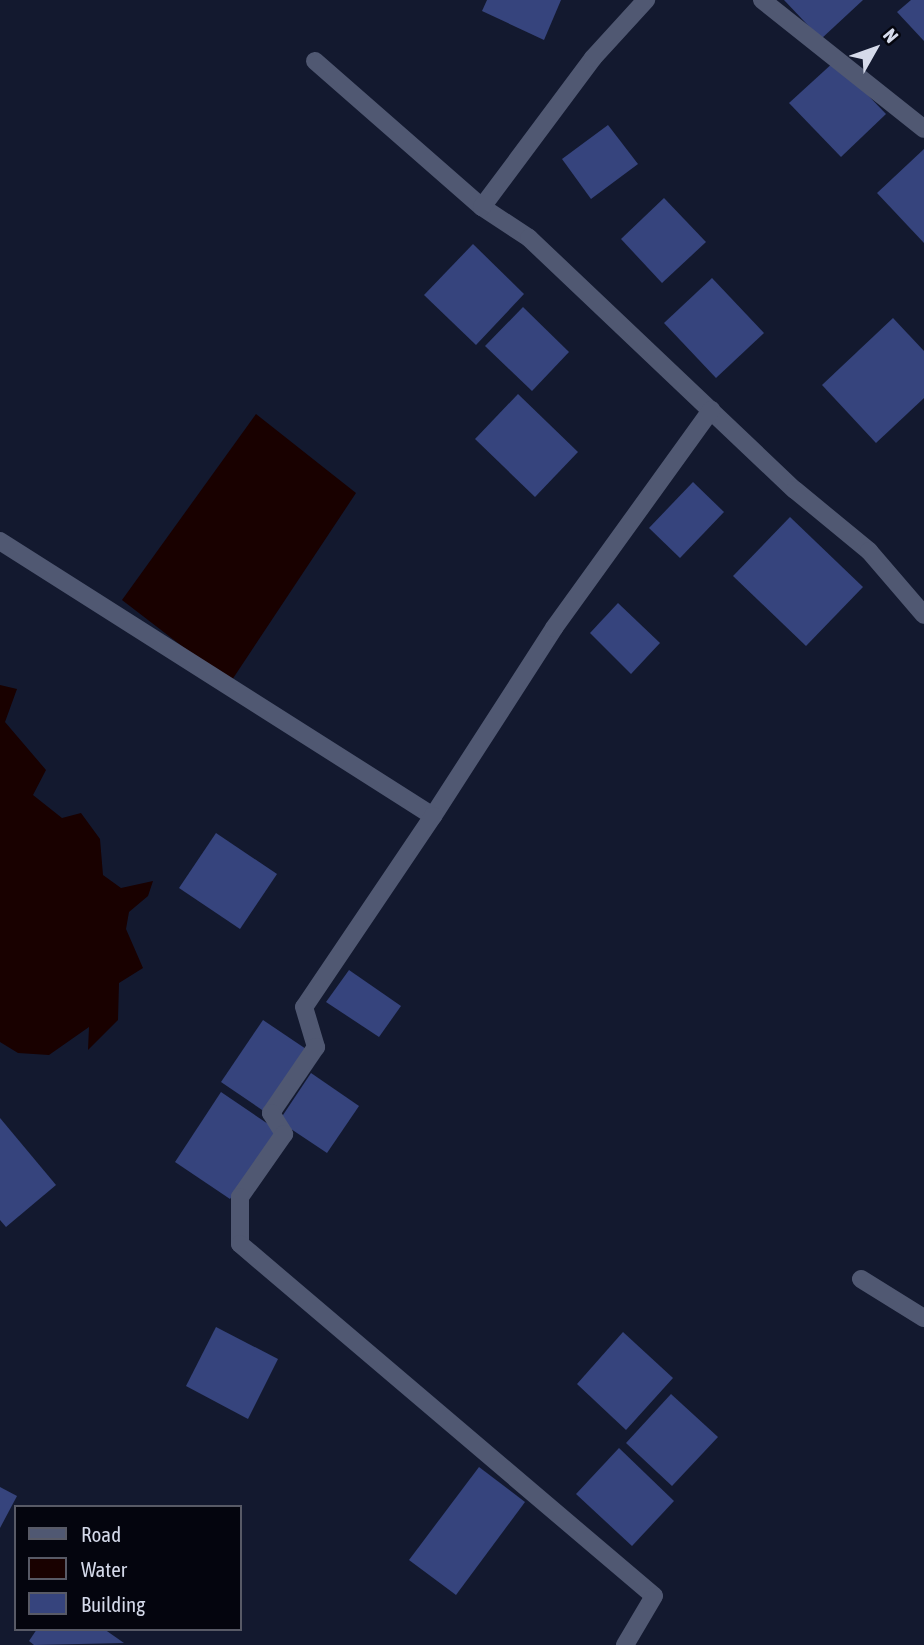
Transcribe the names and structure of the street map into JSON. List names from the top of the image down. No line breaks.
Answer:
{"legend":["Road","Water","Building"],"north":"top right"}
